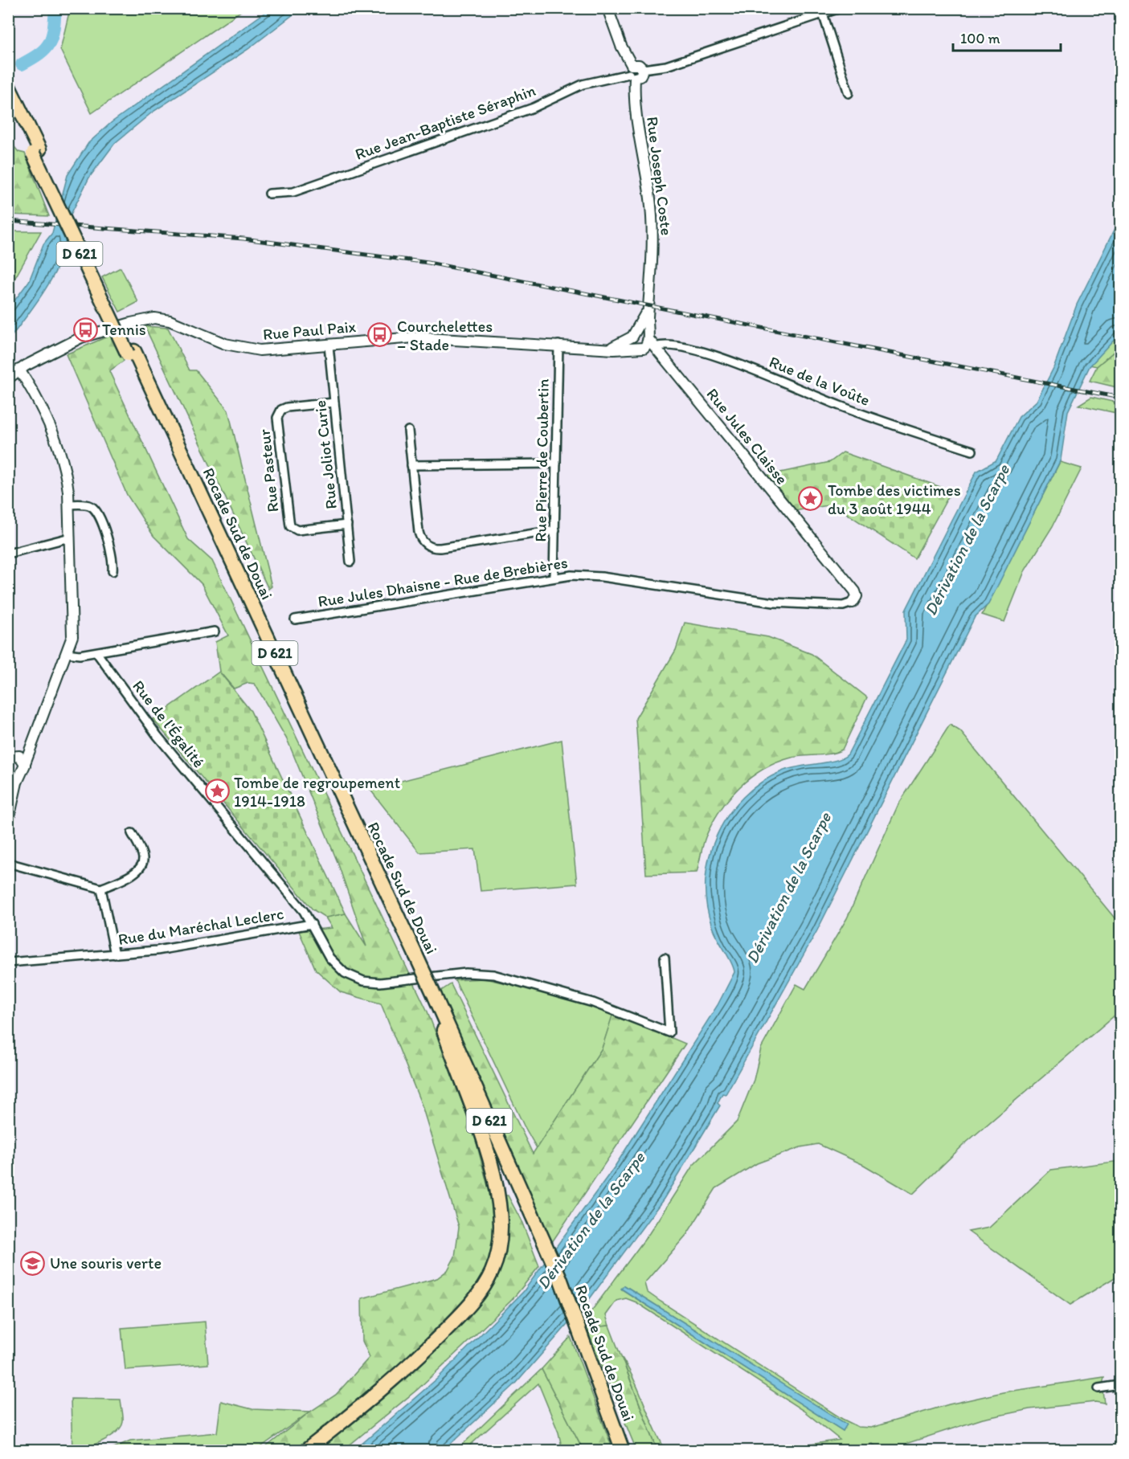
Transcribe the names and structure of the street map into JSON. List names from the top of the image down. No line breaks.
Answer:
{"streets":{"highway":["D 621","Rocade Sud de Douai"],"street":["Rue Jean-Baptiste Séraphin","Rue Joseph Coste","Rue Paul Paix","Rue de la Voûte","Rue Jules Claisse","Rue Joliot Curie","Rue Pierre de Coubertin","Rue Pasteur","Rue Jules Dhaisne - Rue de Brebières","Rue de l'Égalité","Rue du Maréchal Leclerc"]},"crossings":[["Rue Jean-Baptiste Séraphin","Rue Joseph Coste"],["Rue Joseph Coste","Rue Paul Paix"],["Rue Joseph Coste","Rue Jules Claisse"],["Rue Paul Paix","Rue Jules Claisse"],["Rue Paul Paix","Rue Joliot Curie"],["Rue Paul Paix","Rue Pierre de Coubertin"],["Rue de la Voûte","Rue Jules Claisse"],["Rue Jules Claisse","Rue Jules Dhaisne - Rue de Brebières"],["Rue Joliot Curie","Rue Pasteur"],["Rue Pierre de Coubertin","Rue Jules Dhaisne - Rue de Brebières"],["Rue de l'Égalité","Rue du Maréchal Leclerc"]],"water":["Dérivation de la Scarpe"],"places":{"bus stop":["Tennis","Courchelettes – Stade"],"place":["Tombe des victimes du 3 août 1944","Tombe de regroupement 1914-1918"],"school or university":["Une souris verte"]},"scale_bar":"100 m"}
